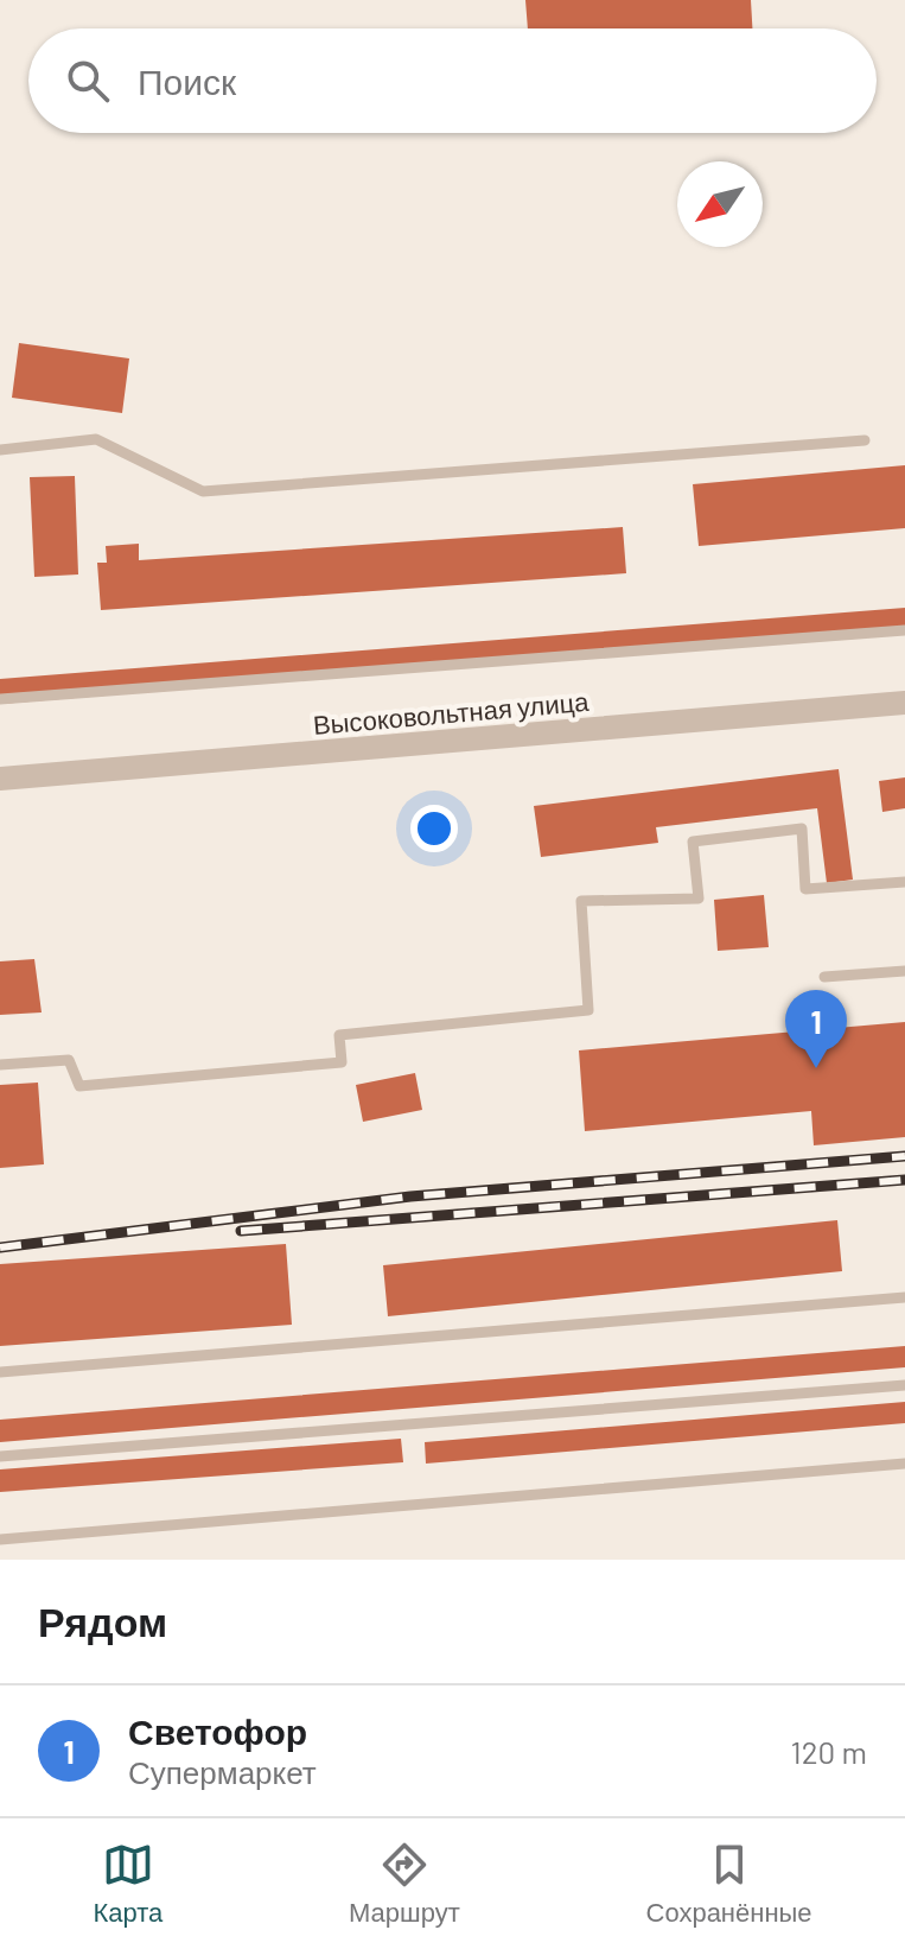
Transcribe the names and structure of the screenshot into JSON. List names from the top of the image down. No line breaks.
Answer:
{"streets":{"street":["Высоковольтная улица"]},"north":"bottom left","page":{"search":"Поиск","pins":"1","heading":"Рядом","list":[{"mark":"1","name":"Светофор","note":"Супермаркет","value":"120 m"}],"nav":["Карта","Маршрут","Сохранённые"]}}
